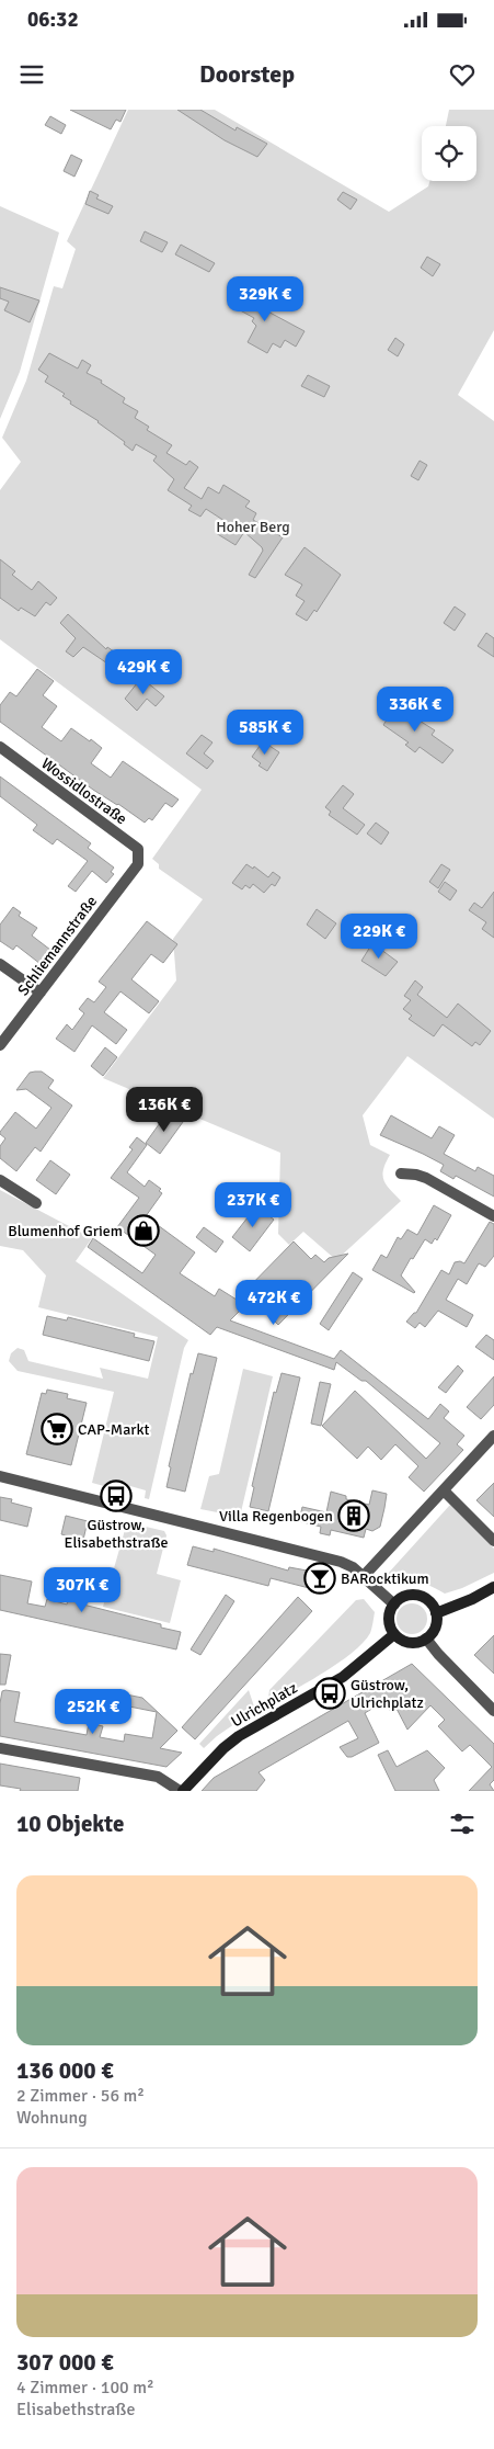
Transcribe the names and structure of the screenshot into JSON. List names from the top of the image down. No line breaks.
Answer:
{"streets":{"street":["Wossidlostraße","Schliemannstraße","Ulrichplatz"]},"crossings":[["Wossidlostraße","Schliemannstraße"]],"parks":["Hoher Berg"],"places":{"shop":["Blumenhof Griem"],"supermarket":["CAP-Markt"],"bus stop":["Güstrow, Elisabethstraße","Güstrow, Ulrichplatz"],"building":["Villa Regenbogen"],"bar":["BARocktikum"]},"page":{"status":"06:32","header":"Doorstep","price":["329K €","429K €","336K €","585K €","229K €","136K €","237K €","472K €","307K €","252K €"],"heading":"10 Objekte","list":[{"name":"136 000 €","note":"2 Zimmer · 56 m² · Wohnung"},{"name":"307 000 €","note":"4 Zimmer · 100 m² · Elisabethstraße"}]}}
